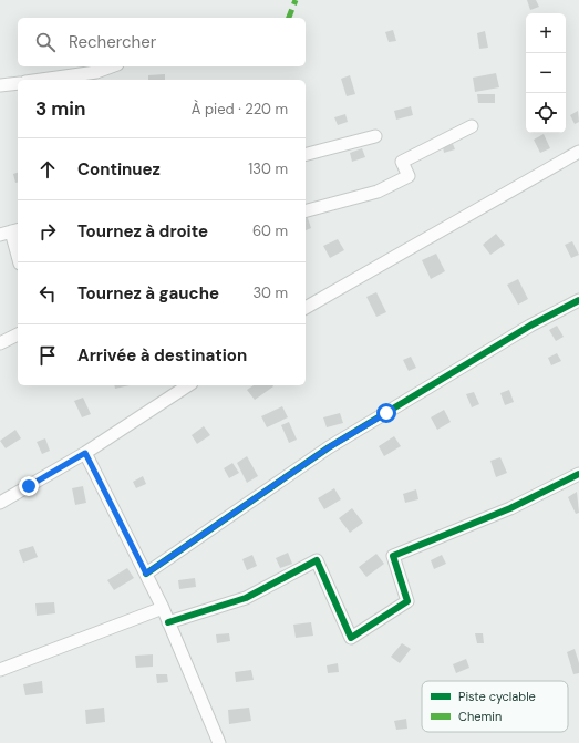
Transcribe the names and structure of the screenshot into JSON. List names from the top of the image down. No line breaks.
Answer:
{"legend":["Piste cyclable","Chemin"],"page":{"map_buttons":["+","−"],"search":"Rechercher","heading":["3 min","À pied · 220 m"],"list":[["Continuez","130 m"],["Tournez à droite","60 m"],["Tournez à gauche","30 m"],"Arrivée à destination"]}}
